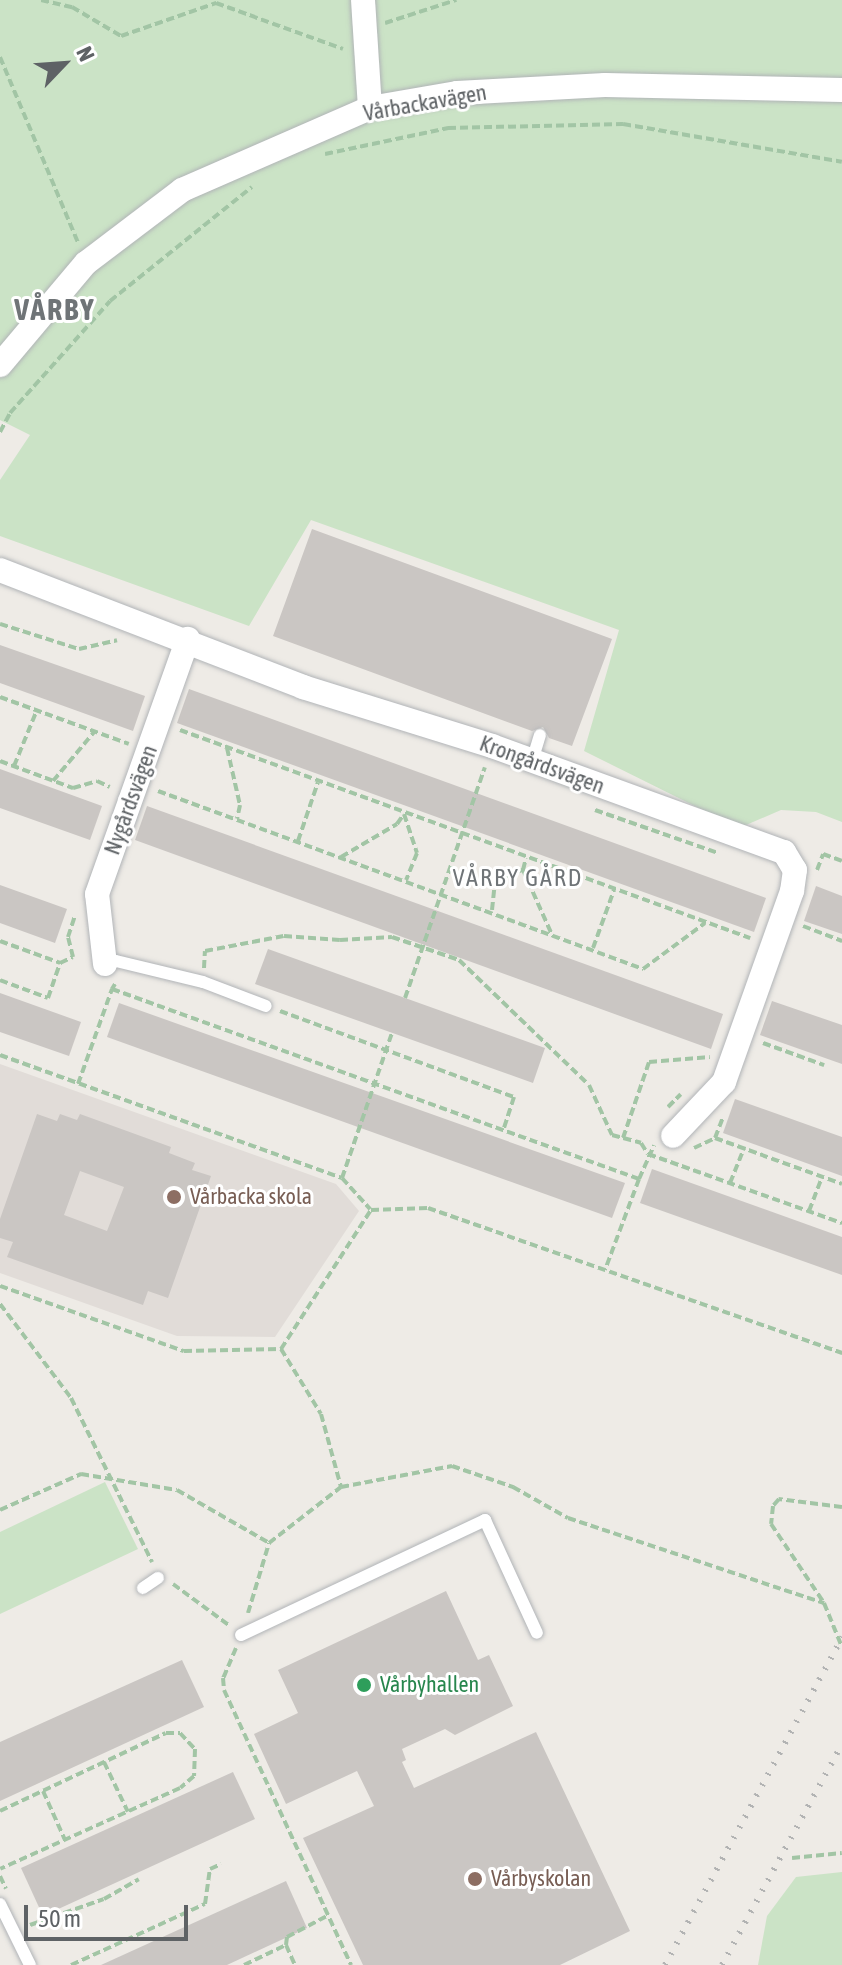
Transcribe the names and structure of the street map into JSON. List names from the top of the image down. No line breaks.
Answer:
{"streets":{"street":["Vårbackavägen","Krongårdsvägen","Nygårdsvägen"]},"crossings":[["Krongårdsvägen","Nygårdsvägen"]],"districts":["VÅRBY","VÅRBY GÅRD"],"places":["Vårbacka skola","Vårbyhallen","Vårbyskolan"],"scale_bar":"50 m","north":"top right"}
